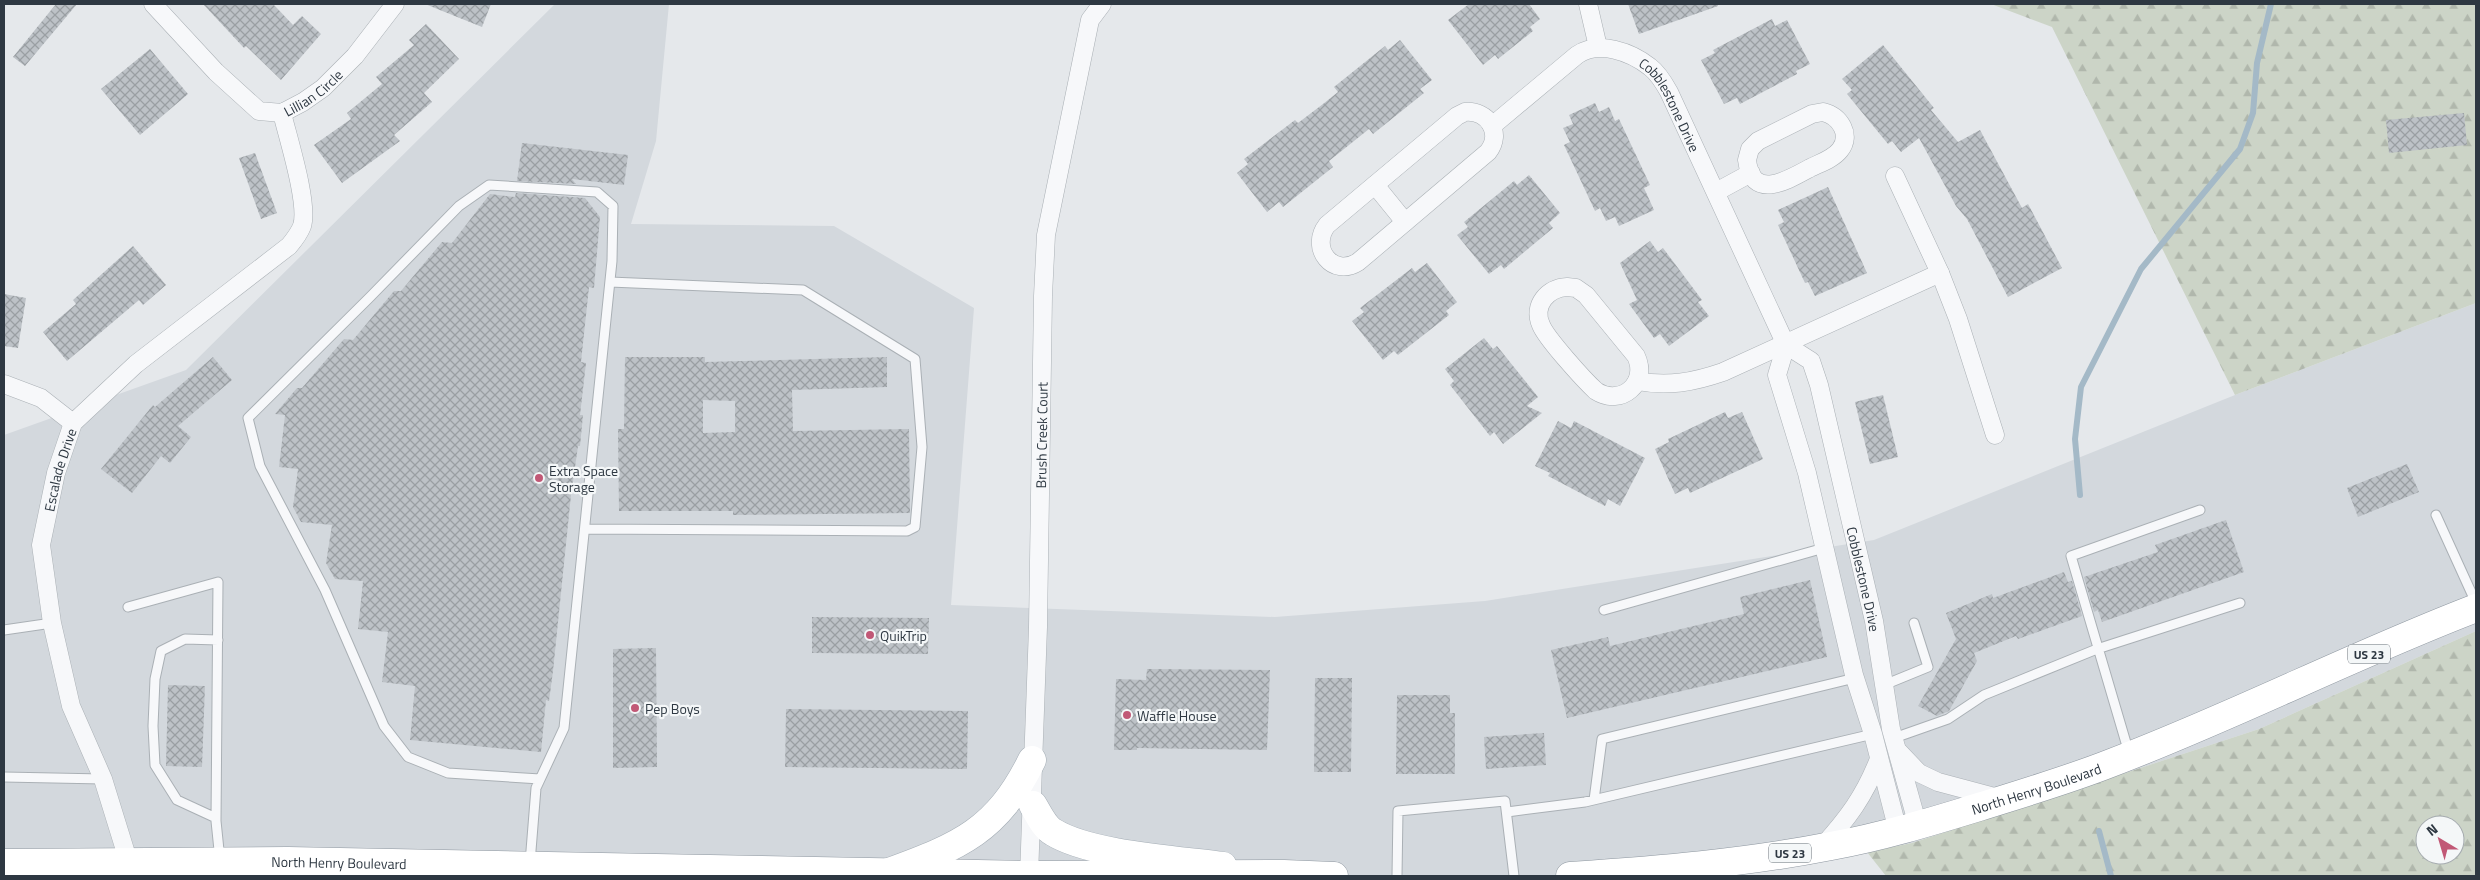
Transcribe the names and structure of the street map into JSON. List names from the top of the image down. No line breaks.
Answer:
{"streets":{"main road":["US 23","North Henry Boulevard"],"street":["Lillian Circle","Cobblestone Drive","Brush Creek Court","Escalade Drive"]},"crossings":[["Lillian Circle","Escalade Drive"],["Cobblestone Drive","North Henry Boulevard"],["Brush Creek Court","North Henry Boulevard"],["Escalade Drive","North Henry Boulevard"]],"places":["Extra Space Storage","QuikTrip","Pep Boys","Waffle House"],"north":"top left"}
